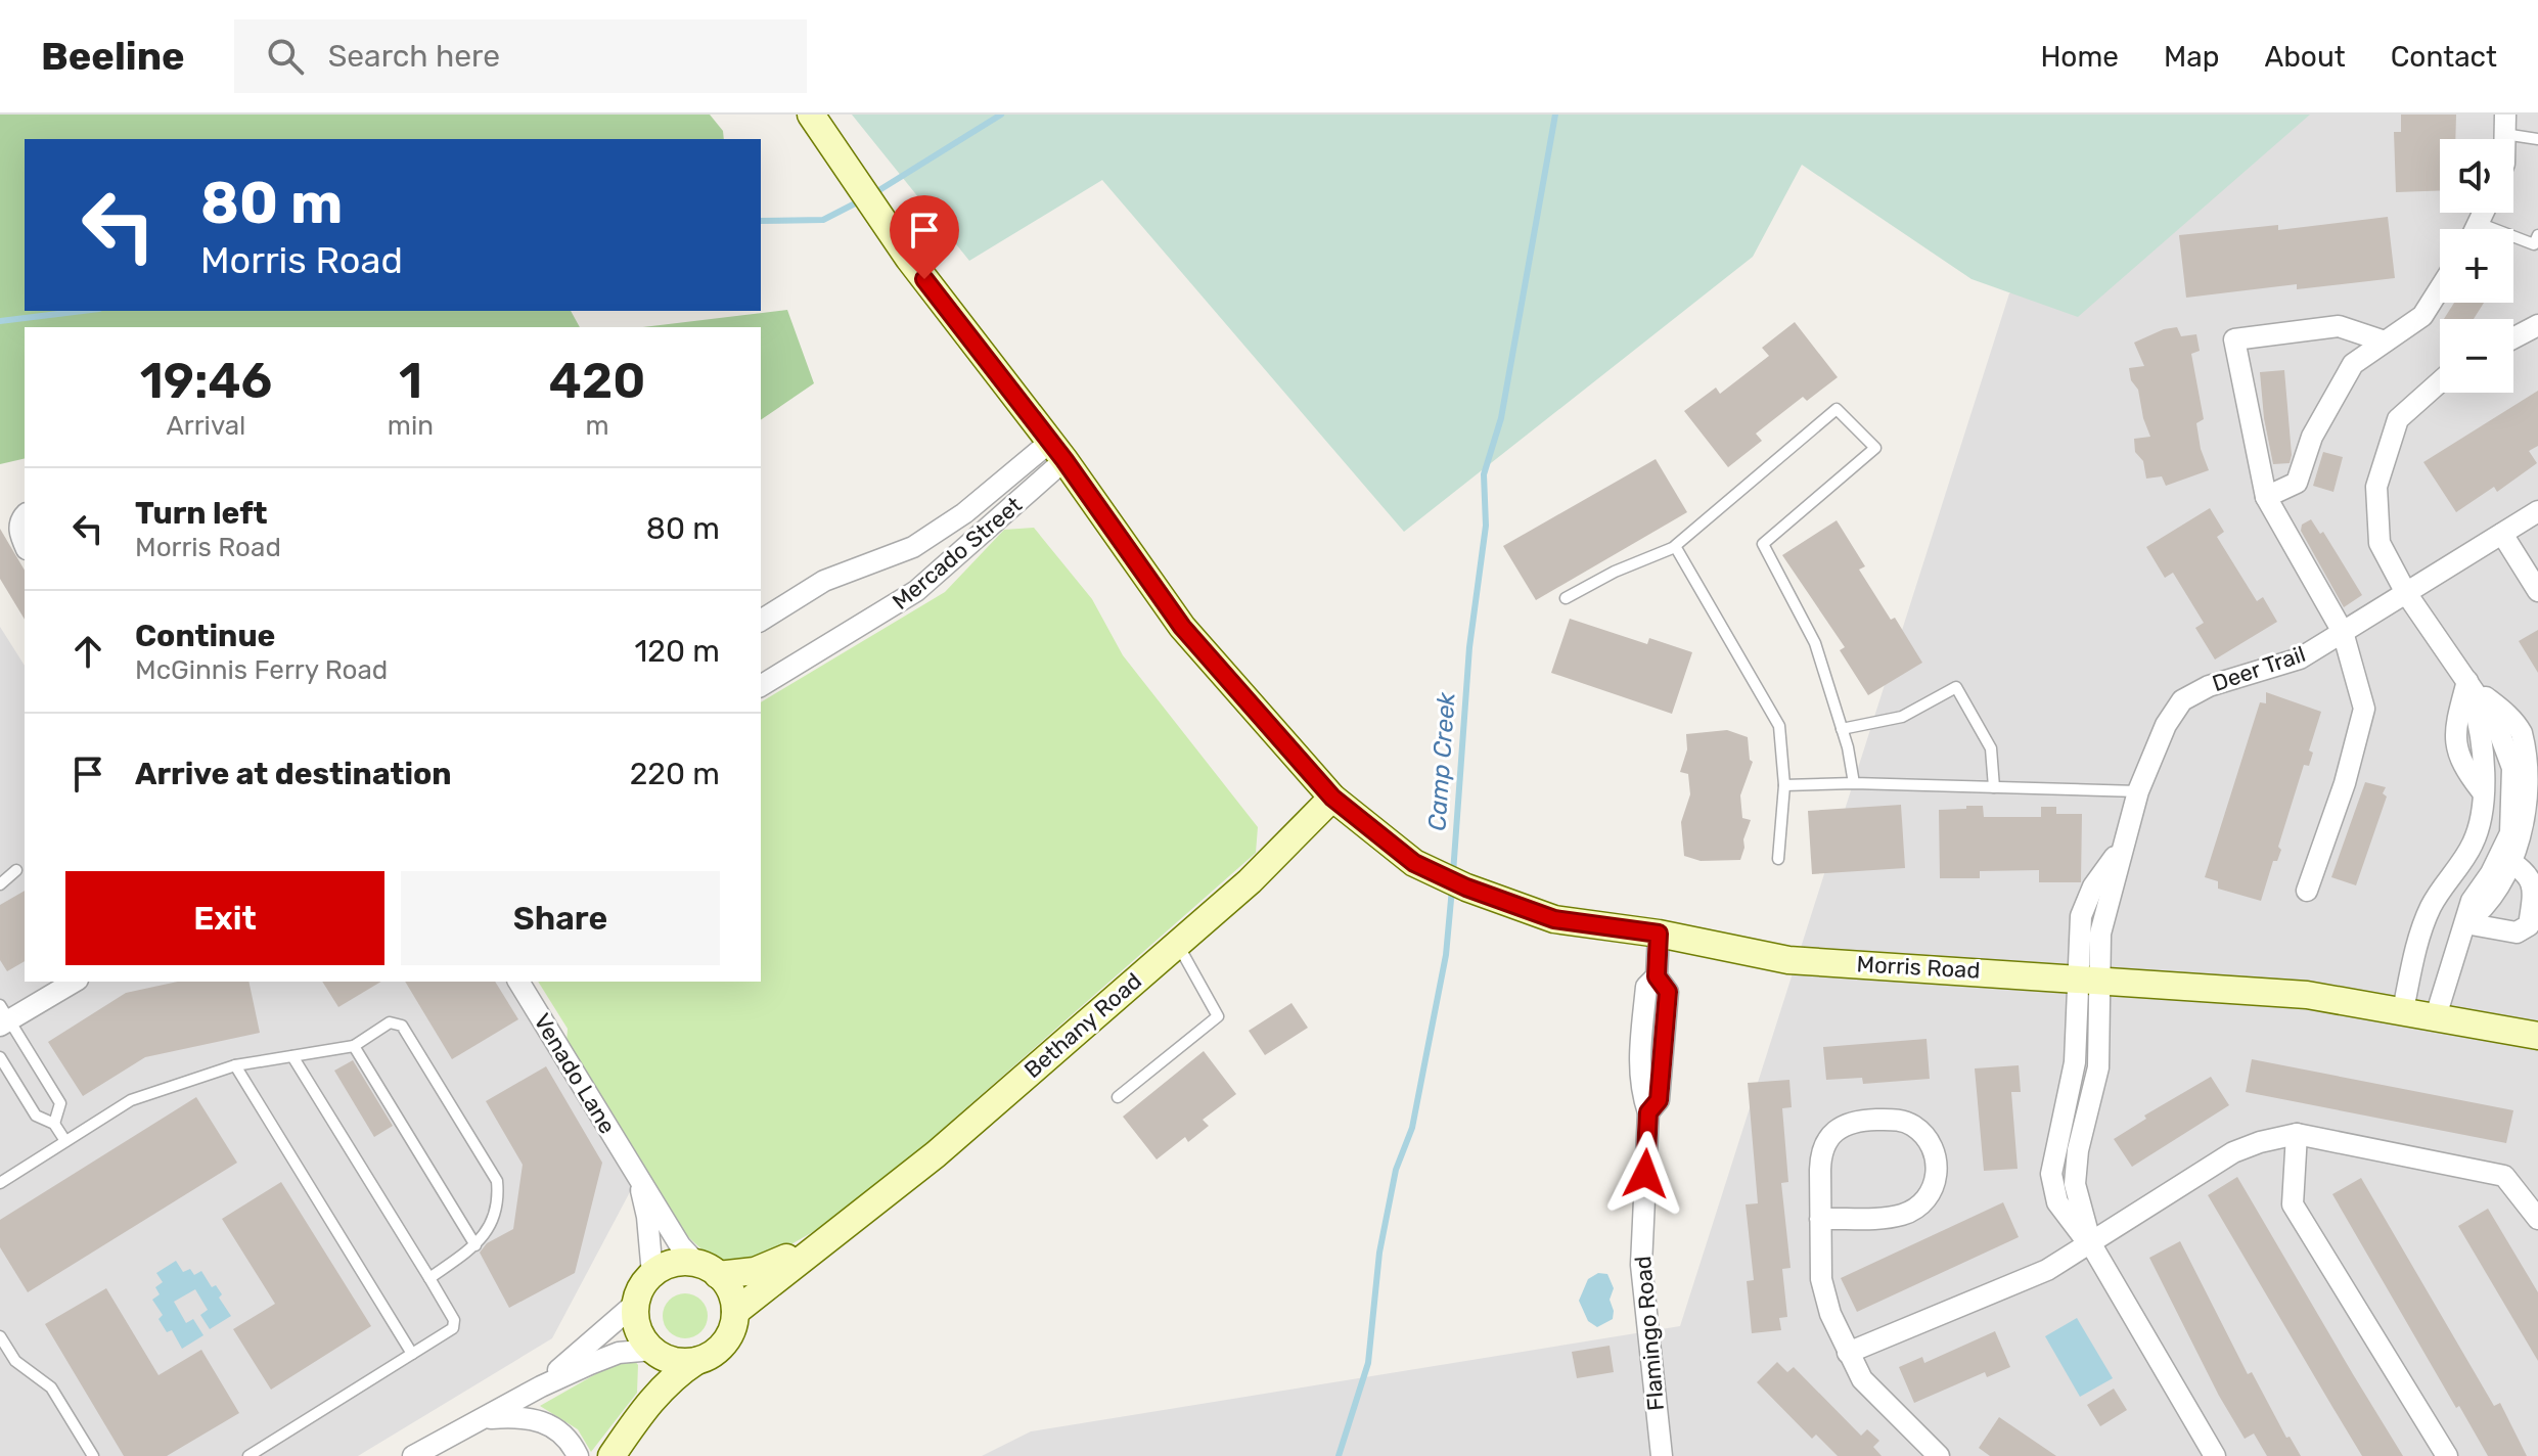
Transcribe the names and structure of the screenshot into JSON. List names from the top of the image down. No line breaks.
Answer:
{"streets":{"street":["Mercado Street","Deer Trail","Morris Road","Bethany Road","Venado Lane","Flamingo Road"]},"crossings":[["Mercado Street","Morris Road"],["Deer Trail","Morris Road"],["Morris Road","Bethany Road"],["Morris Road","Flamingo Road"],["Bethany Road","Venado Lane"]],"water":["Camp Creek"],"page":{"header":"Beeline","search":"Search here","nav":["Home","Map","About","Contact"],"map_buttons":["+","−"],"turn":["80 m","Morris Road"],"eta":["19:46","Arrival","1","min","420","m"],"list":[{"name":"Turn left","note":"Morris Road","value":"80 m"},{"name":"Continue","note":"McGinnis Ferry Road","value":"120 m"},{"name":"Arrive at destination","value":"220 m"}],"buttons":["Exit","Share"]}}
